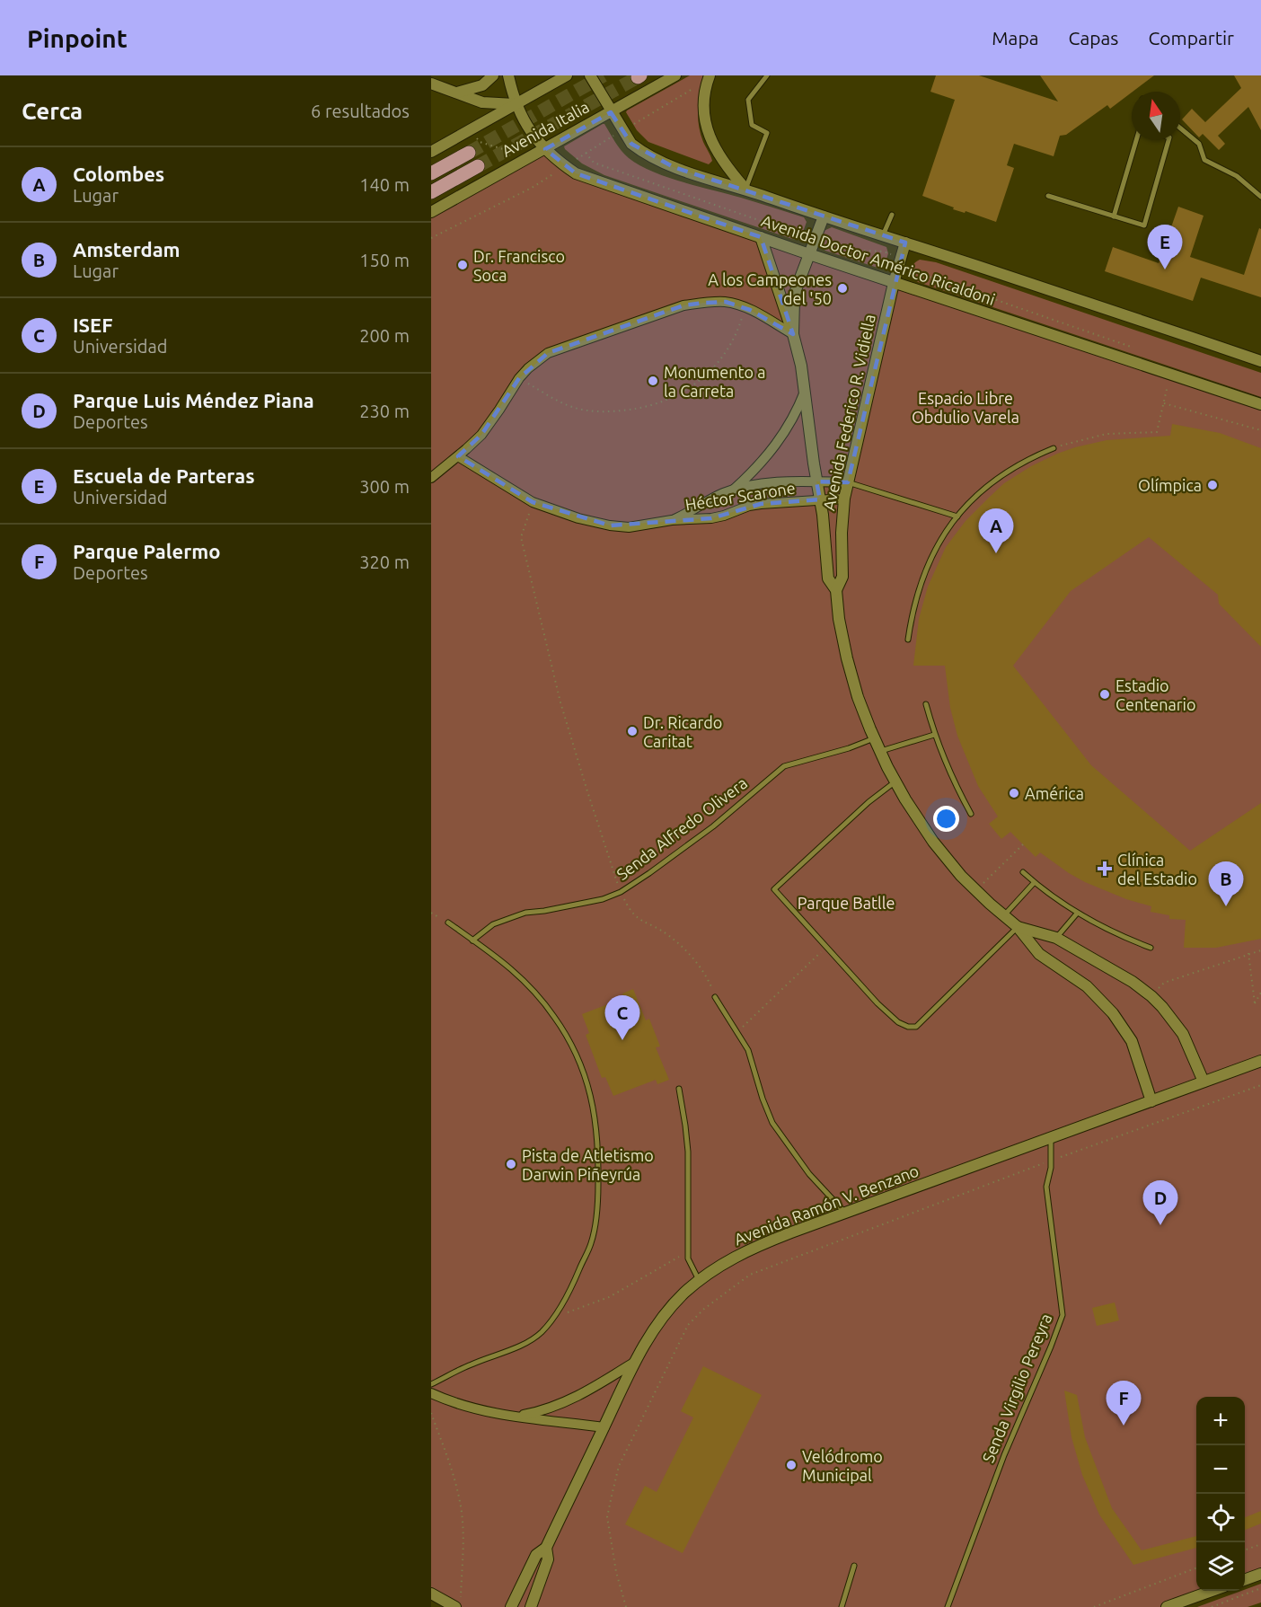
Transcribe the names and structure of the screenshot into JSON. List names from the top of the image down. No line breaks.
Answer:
{"streets":{"street":["Avenida Italia","Avenida Doctor Américo Ricaldoni","Avenida Federico R. Vidiella","Héctor Scarone","Avenida Ramón V. Benzano"],"lane":["Senda Alfredo Olivera","Senda Virgilio Pereyra"]},"crossings":[["Avenida Italia","Avenida Doctor Américo Ricaldoni"],["Avenida Doctor Américo Ricaldoni","Avenida Federico R. Vidiella"],["Avenida Federico R. Vidiella","Héctor Scarone"],["Avenida Federico R. Vidiella","Senda Alfredo Olivera"],["Avenida Federico R. Vidiella","Avenida Ramón V. Benzano"],["Avenida Ramón V. Benzano","Senda Virgilio Pereyra"]],"parks":["Espacio Libre Obdulio Varela","Parque Batlle"],"places":{"other":["Dr. Francisco Soca","A los Campeones del '50","Monumento a la Carreta","Olímpica","Estadio Centenario","Dr. Ricardo Caritat","América","Pista de Atletismo Darwin Piñeyrúa","Velódromo Municipal"],"health":["Clínica del Estadio"]},"north":"top","page":{"header":"Pinpoint","nav":["Mapa","Capas","Compartir"],"heading":["Cerca","6 resultados"],"list":[{"mark":"A","name":"Colombes","note":"Lugar","value":"140 m"},{"mark":"B","name":"Amsterdam","note":"Lugar","value":"150 m"},{"mark":"C","name":"ISEF","note":"Universidad","value":"200 m"},{"mark":"D","name":"Parque Luis Méndez Piana","note":"Deportes","value":"230 m"},{"mark":"E","name":"Escuela de Parteras","note":"Universidad","value":"300 m"},{"mark":"F","name":"Parque Palermo","note":"Deportes","value":"320 m"}],"pins":["E","A","B","C","D","F"],"map_buttons":["+","−"]}}
